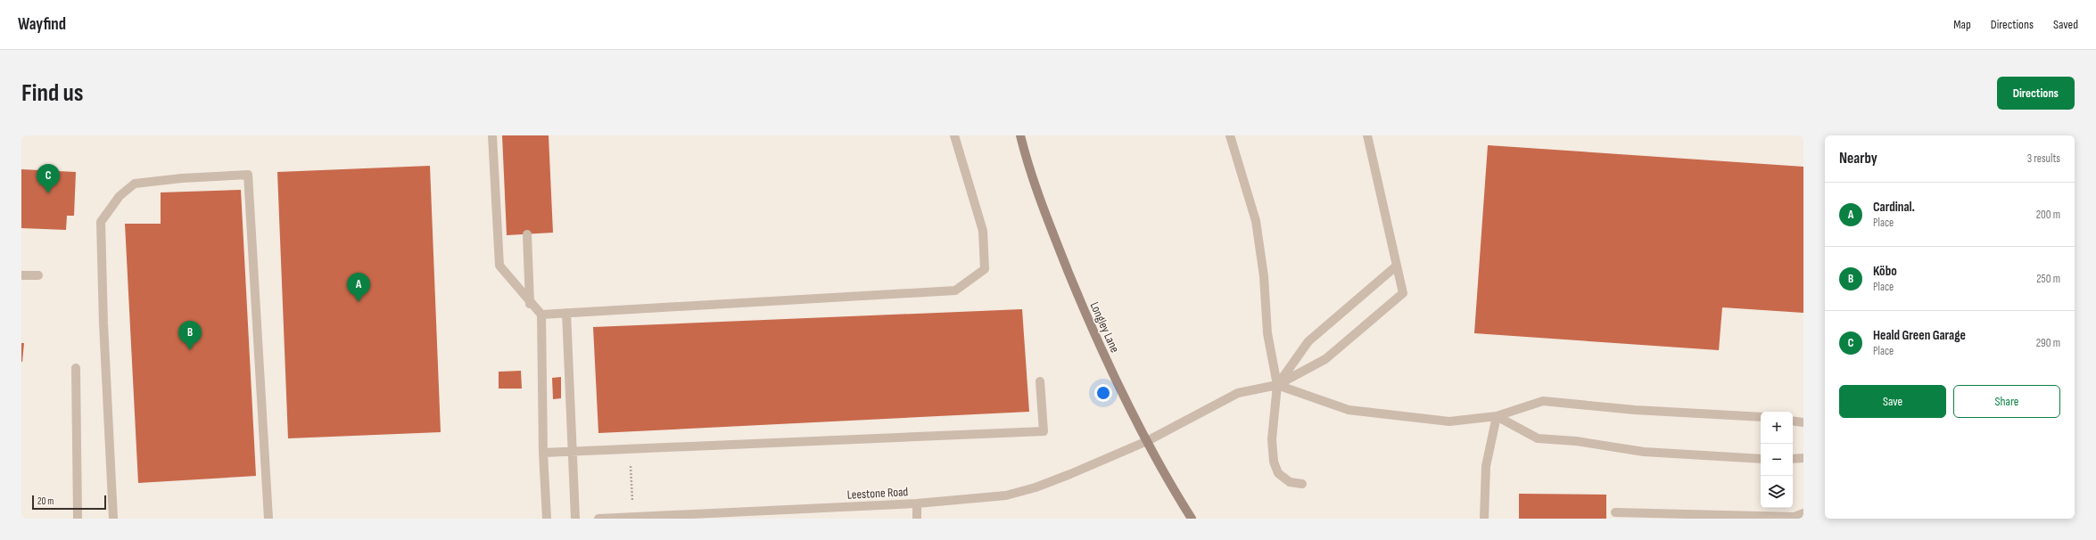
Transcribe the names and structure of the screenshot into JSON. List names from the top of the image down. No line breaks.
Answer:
{"streets":{"main road":["Longley Lane"],"street":["Leestone Road"]},"crossings":[["Longley Lane","Leestone Road"]],"scale_bar":"20 m","page":{"header":"Wayfind","nav":["Map","Directions","Saved"],"buttons":["Directions",["Save","Share"]],"title":"Find us","heading":["Nearby","3 results"],"pins":["C","A","B"],"list":[{"mark":"A","name":"Cardinal.","note":"Place","value":"200 m"},{"mark":"B","name":"Köbo","note":"Place","value":"250 m"},{"mark":"C","name":"Heald Green Garage","note":"Place","value":"290 m"}],"map_buttons":["+","−"],"scale":"20 m"}}
